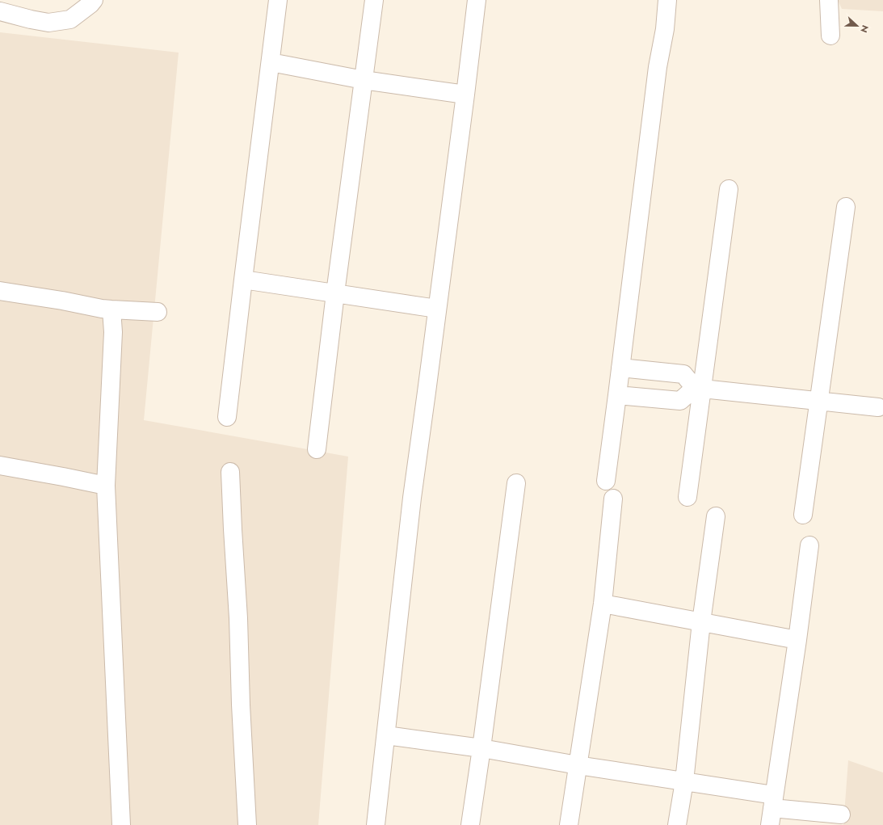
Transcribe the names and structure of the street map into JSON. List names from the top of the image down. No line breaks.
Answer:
{"north":"right"}
